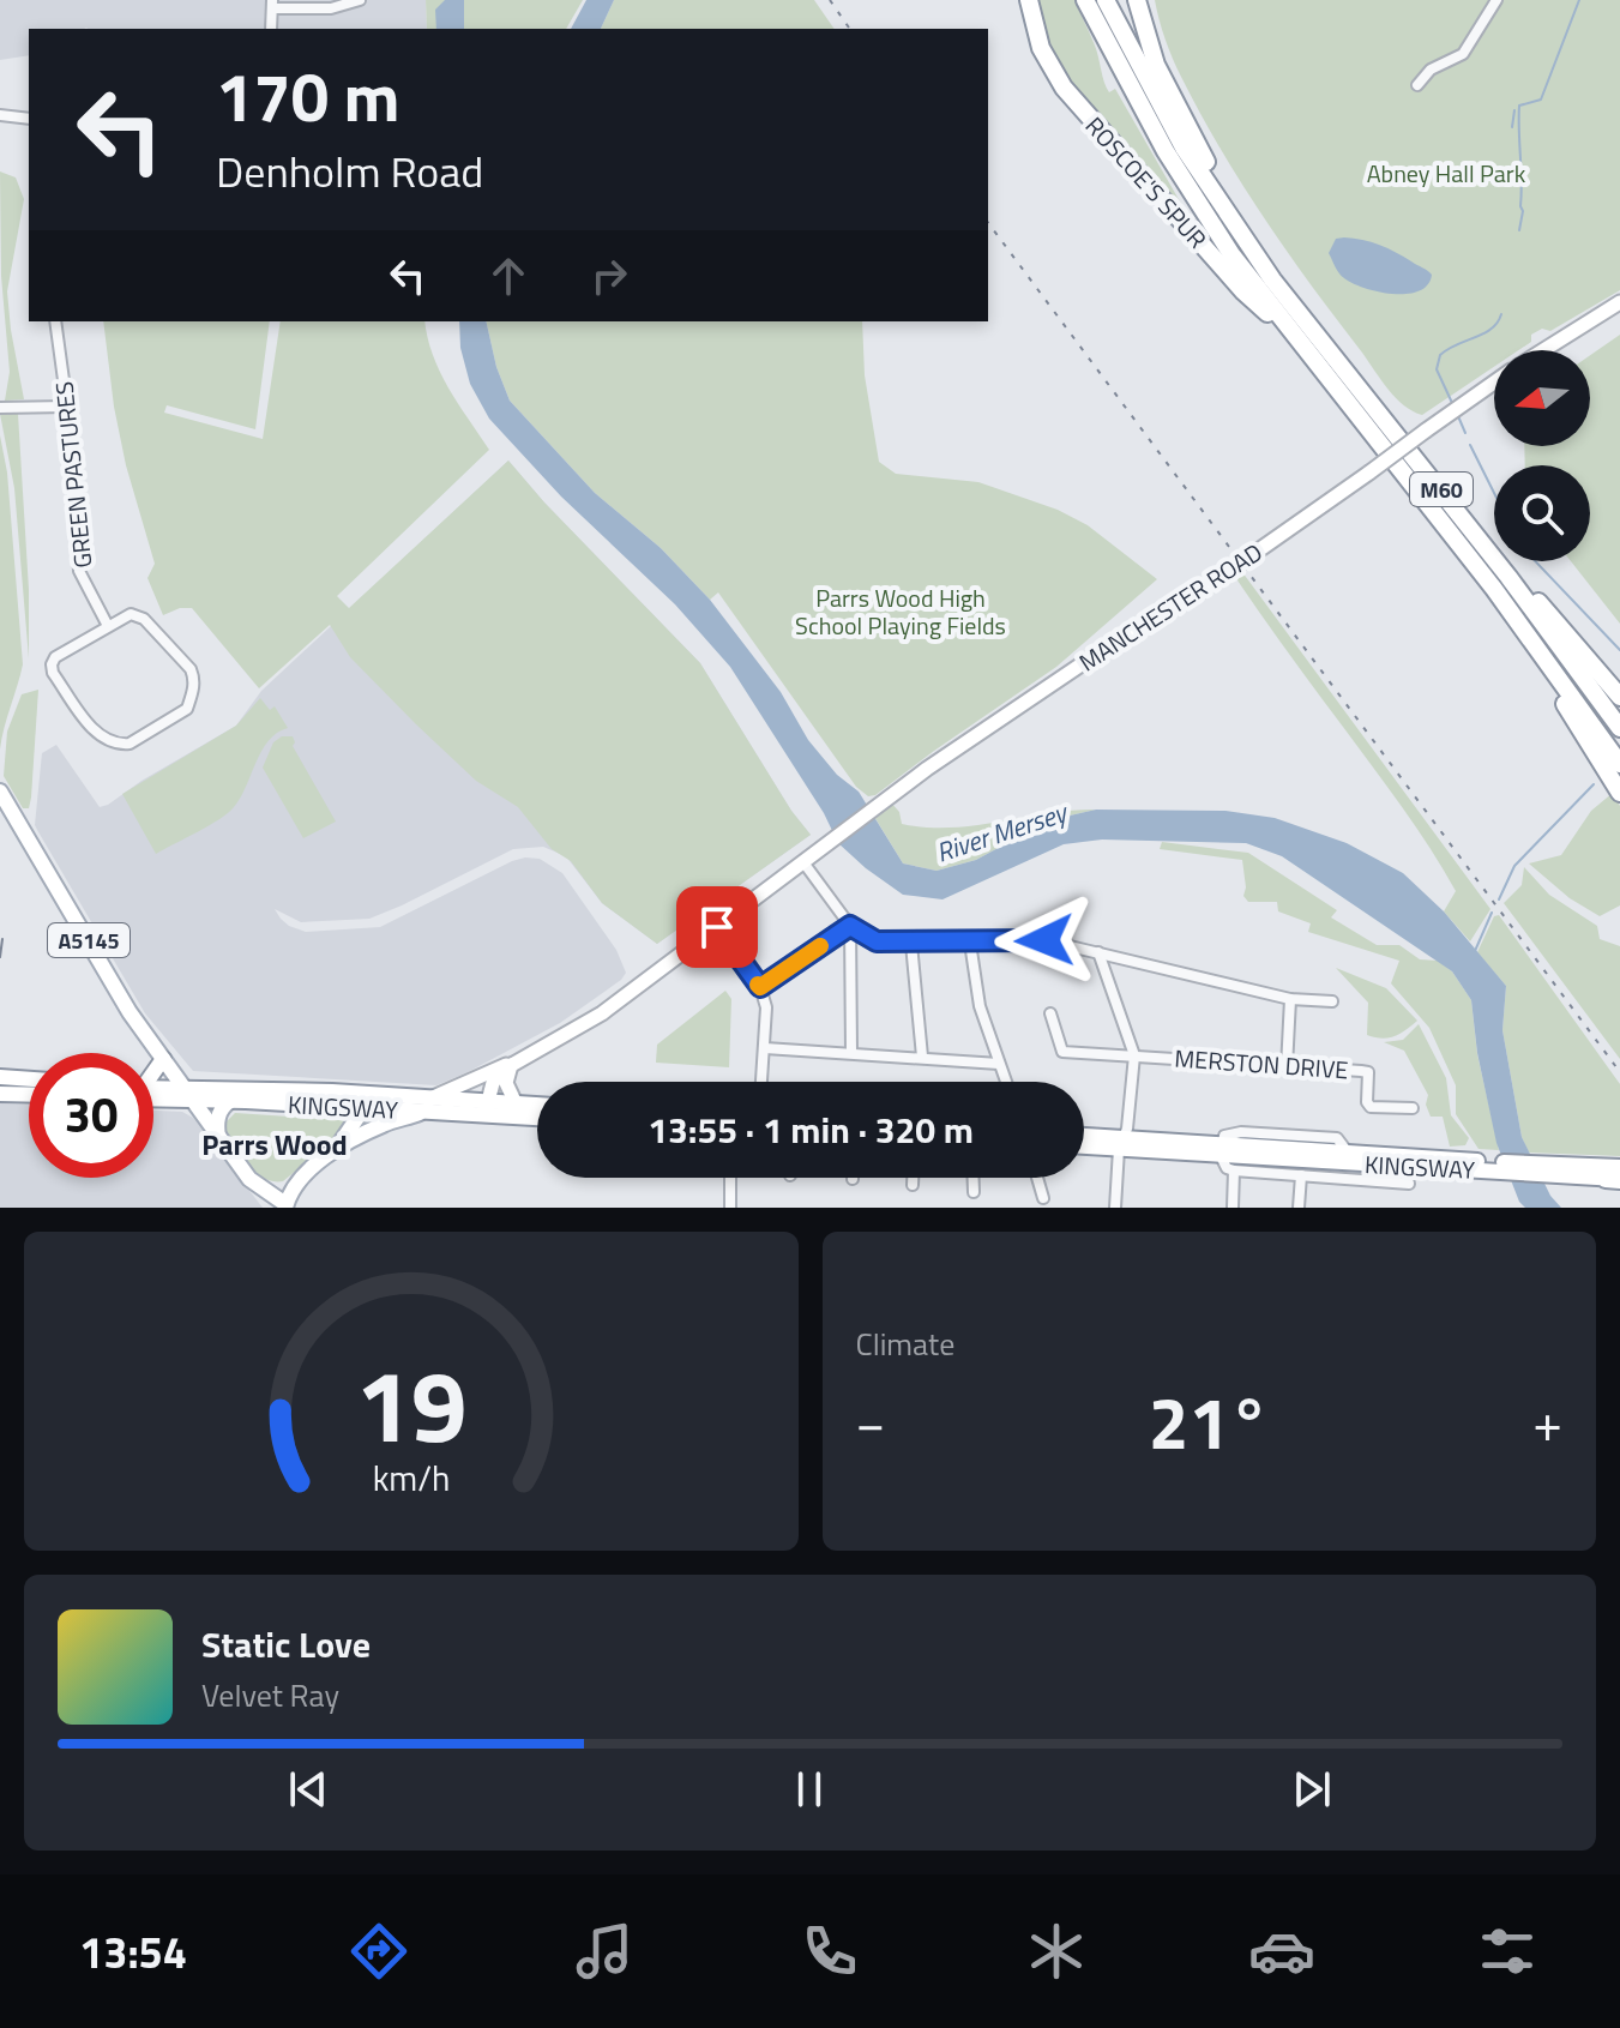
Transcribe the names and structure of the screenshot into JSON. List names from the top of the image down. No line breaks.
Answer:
{"streets":{"highway":["ROSCOE'S SPUR","M60"],"main road":["MANCHESTER ROAD","A5145","KINGSWAY"],"street":["GREEN PASTURES","MERSTON DRIVE"]},"crossings":[["ROSCOE'S SPUR","M60"],["MANCHESTER ROAD","KINGSWAY"],["A5145","KINGSWAY"]],"districts":["Parrs Wood"],"water":["River Mersey"],"parks":["Abney Hall Park","Parrs Wood High School Playing Fields"],"north":"left","page":{"turn":["170 m","Denholm Road"],"limit":"30","trip":"13:55 · 1 min · 320 m","tile":"Climate","heat":["−","21°","+"],"song":["Static Love","Velvet Ray"],"tabs":"13:54","gauge":["19","km/h"]}}
